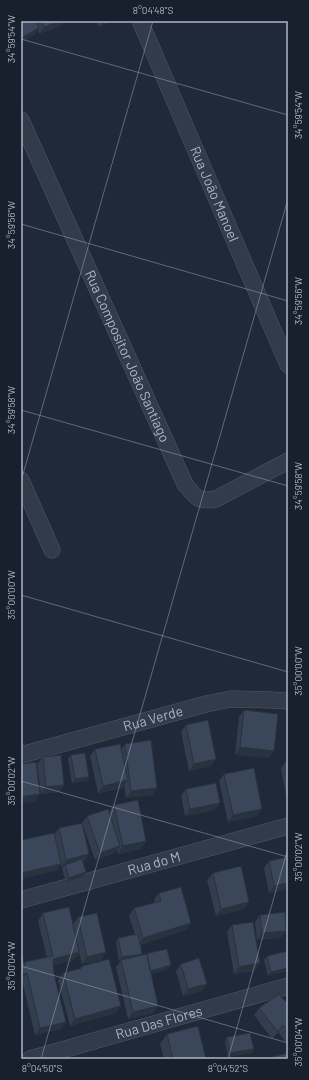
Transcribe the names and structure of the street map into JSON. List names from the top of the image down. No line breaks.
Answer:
{"streets":{"street":["Rua João Manoel","Rua Compositor João Santiago","Rua Verde","Rua do M","Rua Das Flores"]},"coordinates":["8°04'48\"S","34°59'54\"W","34°59'56\"W","34°59'58\"W","35°00'00\"W","35°00'02\"W","35°00'04\"W","8°04'50\"S","8°04'52\"S"]}
